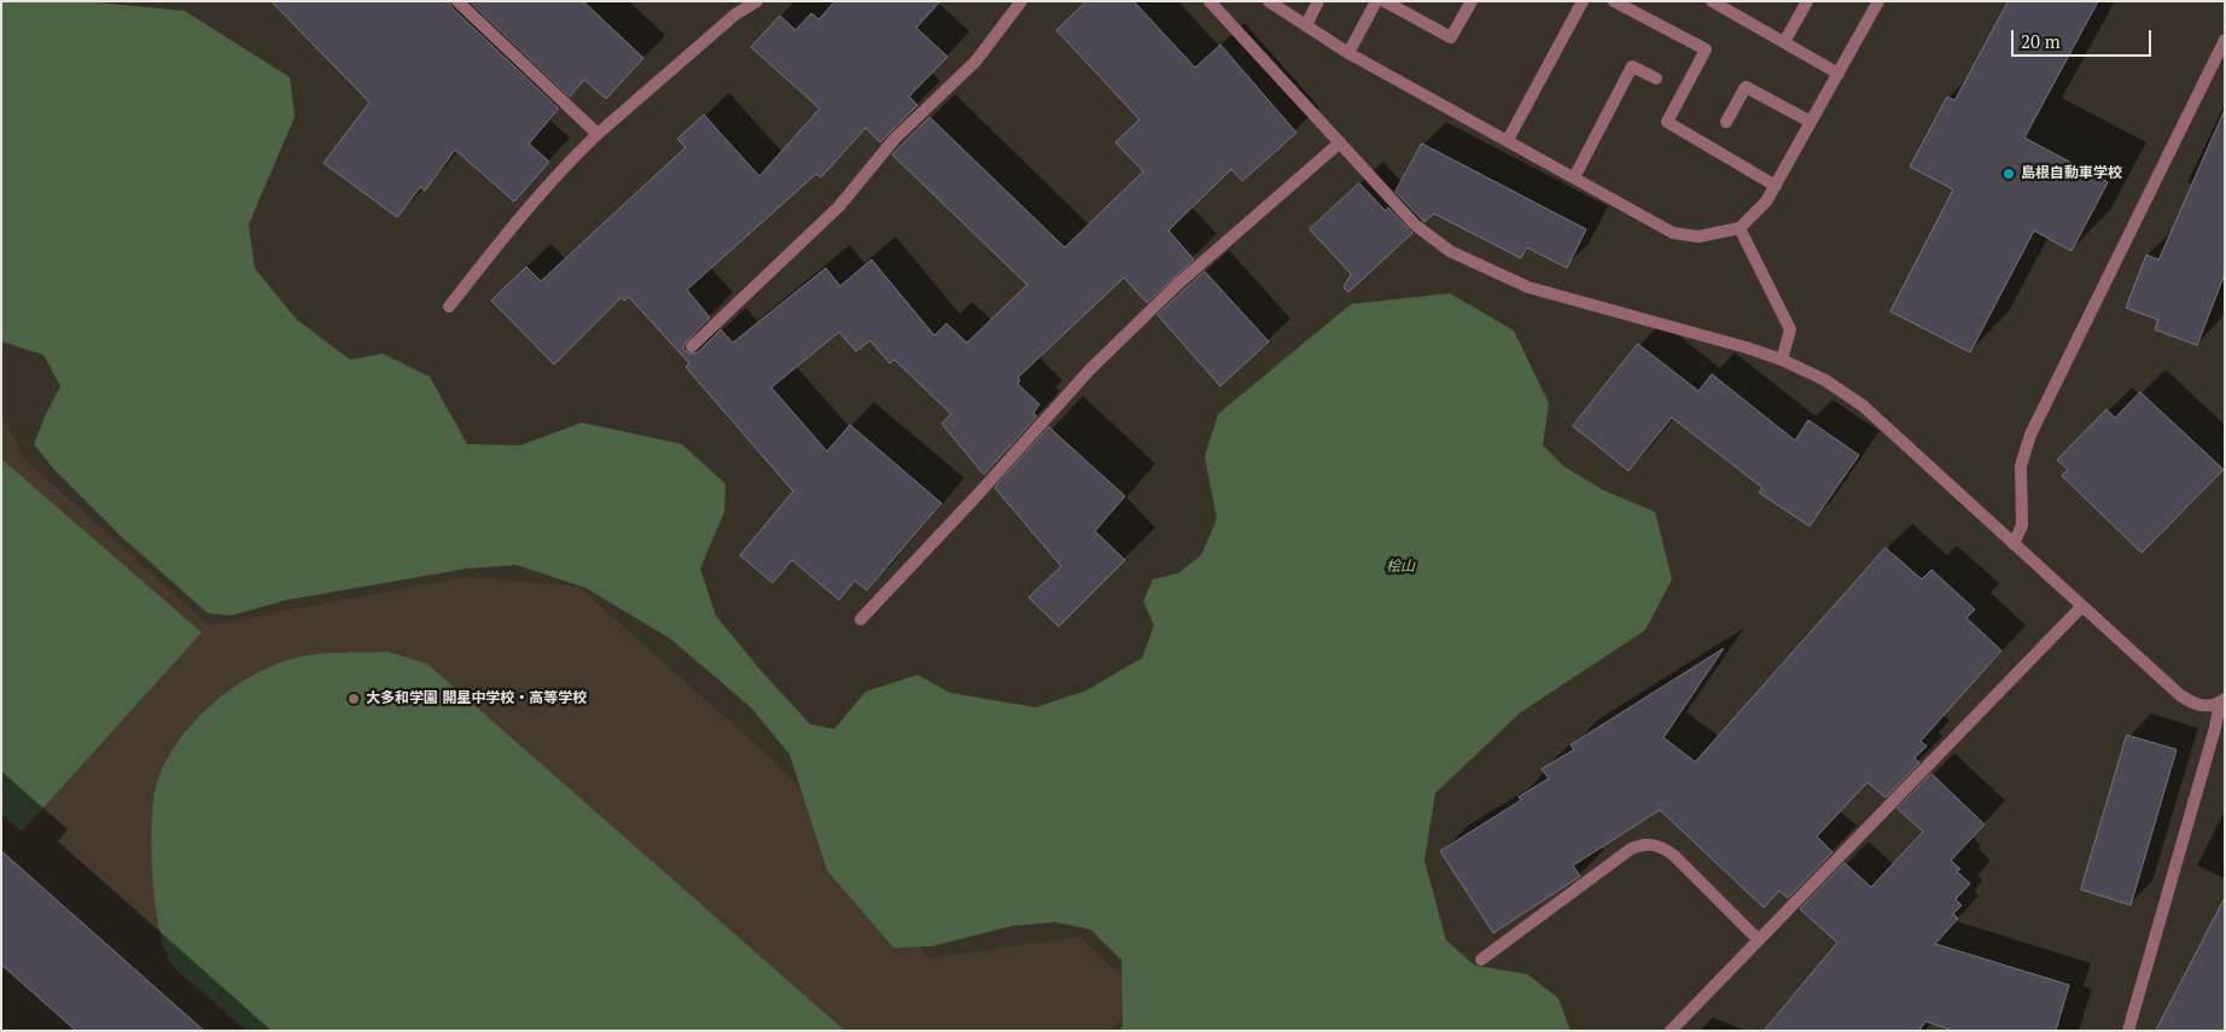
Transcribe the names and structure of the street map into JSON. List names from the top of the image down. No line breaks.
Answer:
{"parks":["桧山"],"places":["島根自動車学校","大多和学園 開星中学校・高等学校"],"scale_bar":"20 m"}
